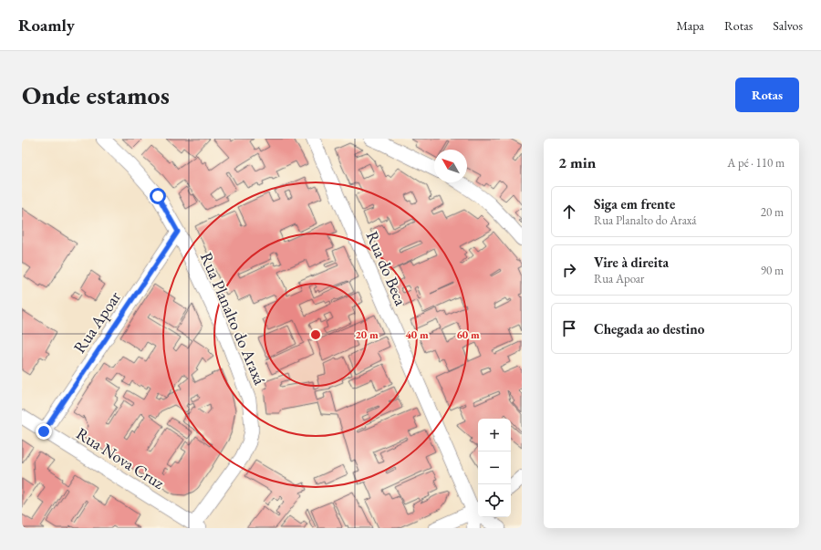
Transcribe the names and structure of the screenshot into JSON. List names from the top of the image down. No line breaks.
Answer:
{"streets":{"street":["Rua do Beca","Rua Planalto do Araxá","Rua Apoar","Rua Nova Cruz"]},"crossings":[["Rua Planalto do Araxá","Rua Apoar"],["Rua Planalto do Araxá","Rua Nova Cruz"],["Rua Apoar","Rua Nova Cruz"]],"north":"top left","page":{"header":"Roamly","nav":["Mapa","Rotas","Salvos"],"buttons":"Rotas","title":"Onde estamos","heading":["2 min","A pé · 110 m"],"list":[["Siga em frente","Rua Planalto do Araxá","20 m"],["Vire à direita","Rua Apoar","90 m"],"Chegada ao destino"],"map_buttons":["+","−"]},"rings":["20 m","40 m","60 m"]}
